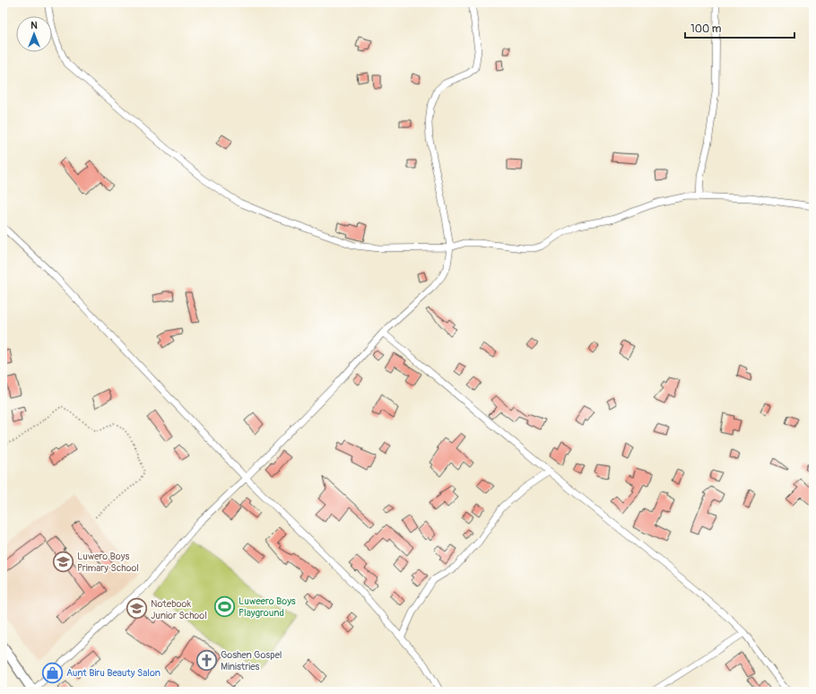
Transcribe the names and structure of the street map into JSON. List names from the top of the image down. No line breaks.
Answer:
{"places":{"school or university":["Luwero Boys Primary School","Notebook Junior School"],"sports":["Luweero Boys Playground"],"church":["Goshen Gospel Ministries"],"shop":["Aunt Biru Beauty Salon"]},"scale_bar":"100 m","north":"top"}
